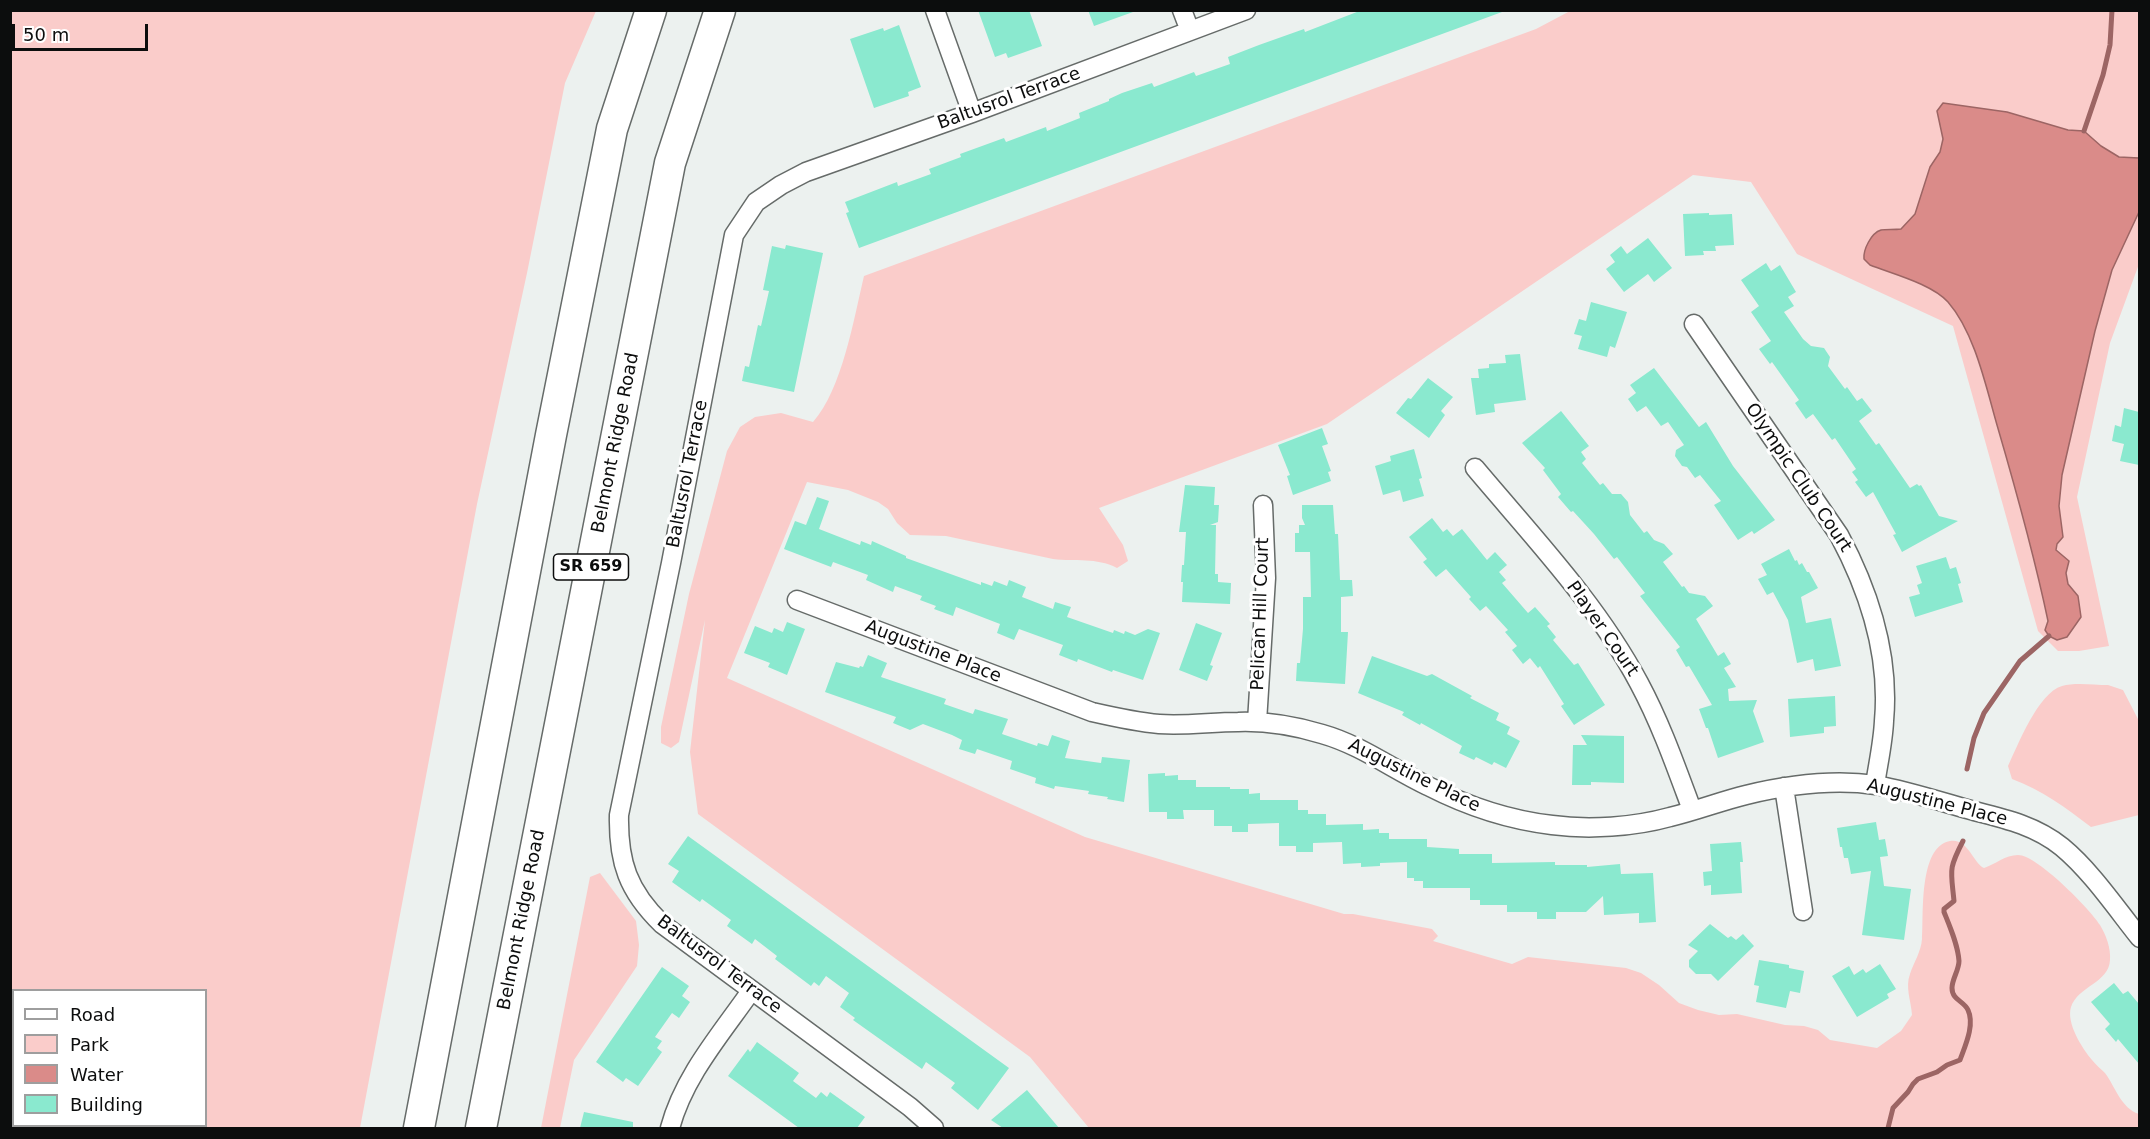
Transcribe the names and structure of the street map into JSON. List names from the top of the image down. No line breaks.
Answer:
{"streets":{"main road":["Belmont Ridge Road","SR 659"],"street":["Baltusrol Terrace","Olympic Club Court","Pelican Hill Court","Player Court","Augustine Place"]},"crossings":[["Olympic Club Court","Augustine Place"],["Pelican Hill Court","Augustine Place"],["Player Court","Augustine Place"]],"legend":["Road","Park","Water","Building"],"scale_bar":"50 m"}
